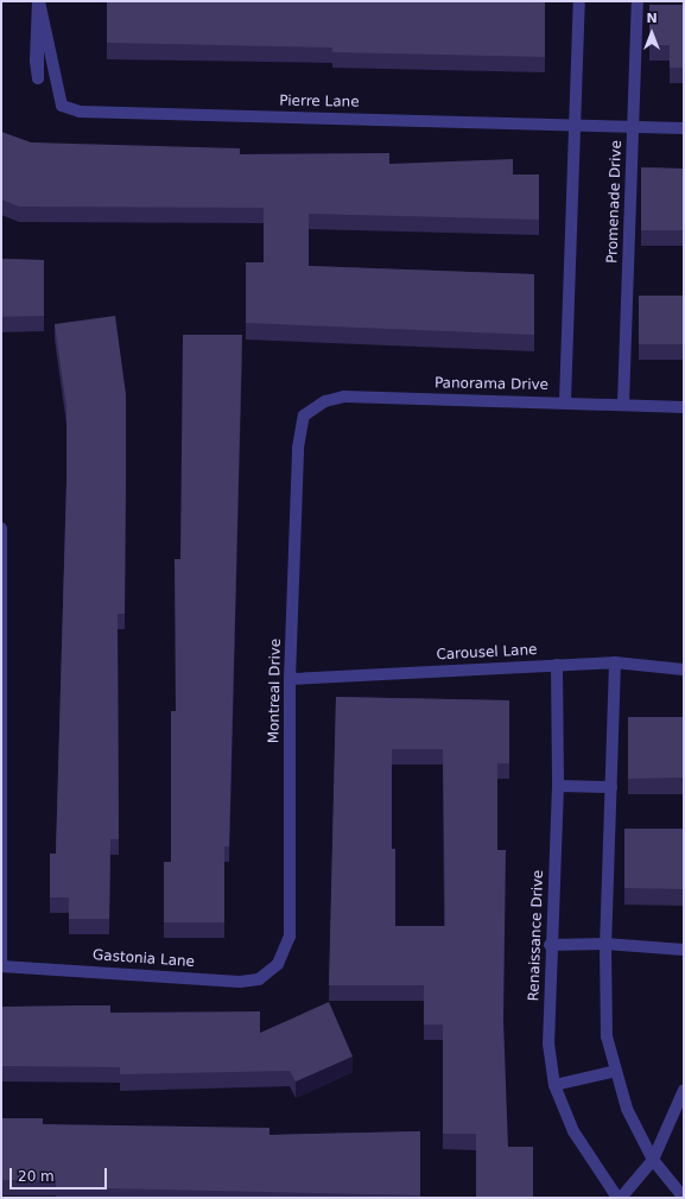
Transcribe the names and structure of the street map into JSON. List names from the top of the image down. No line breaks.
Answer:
{"streets":{"street":["Pierre Lane","Promenade Drive","Panorama Drive","Carousel Lane","Montreal Drive","Renaissance Drive","Gastonia Lane"]},"crossings":[["Pierre Lane","Promenade Drive"],["Promenade Drive","Panorama Drive"],["Panorama Drive","Montreal Drive"],["Carousel Lane","Montreal Drive"],["Carousel Lane","Renaissance Drive"],["Montreal Drive","Gastonia Lane"]],"scale_bar":"20 m","north":"top"}
